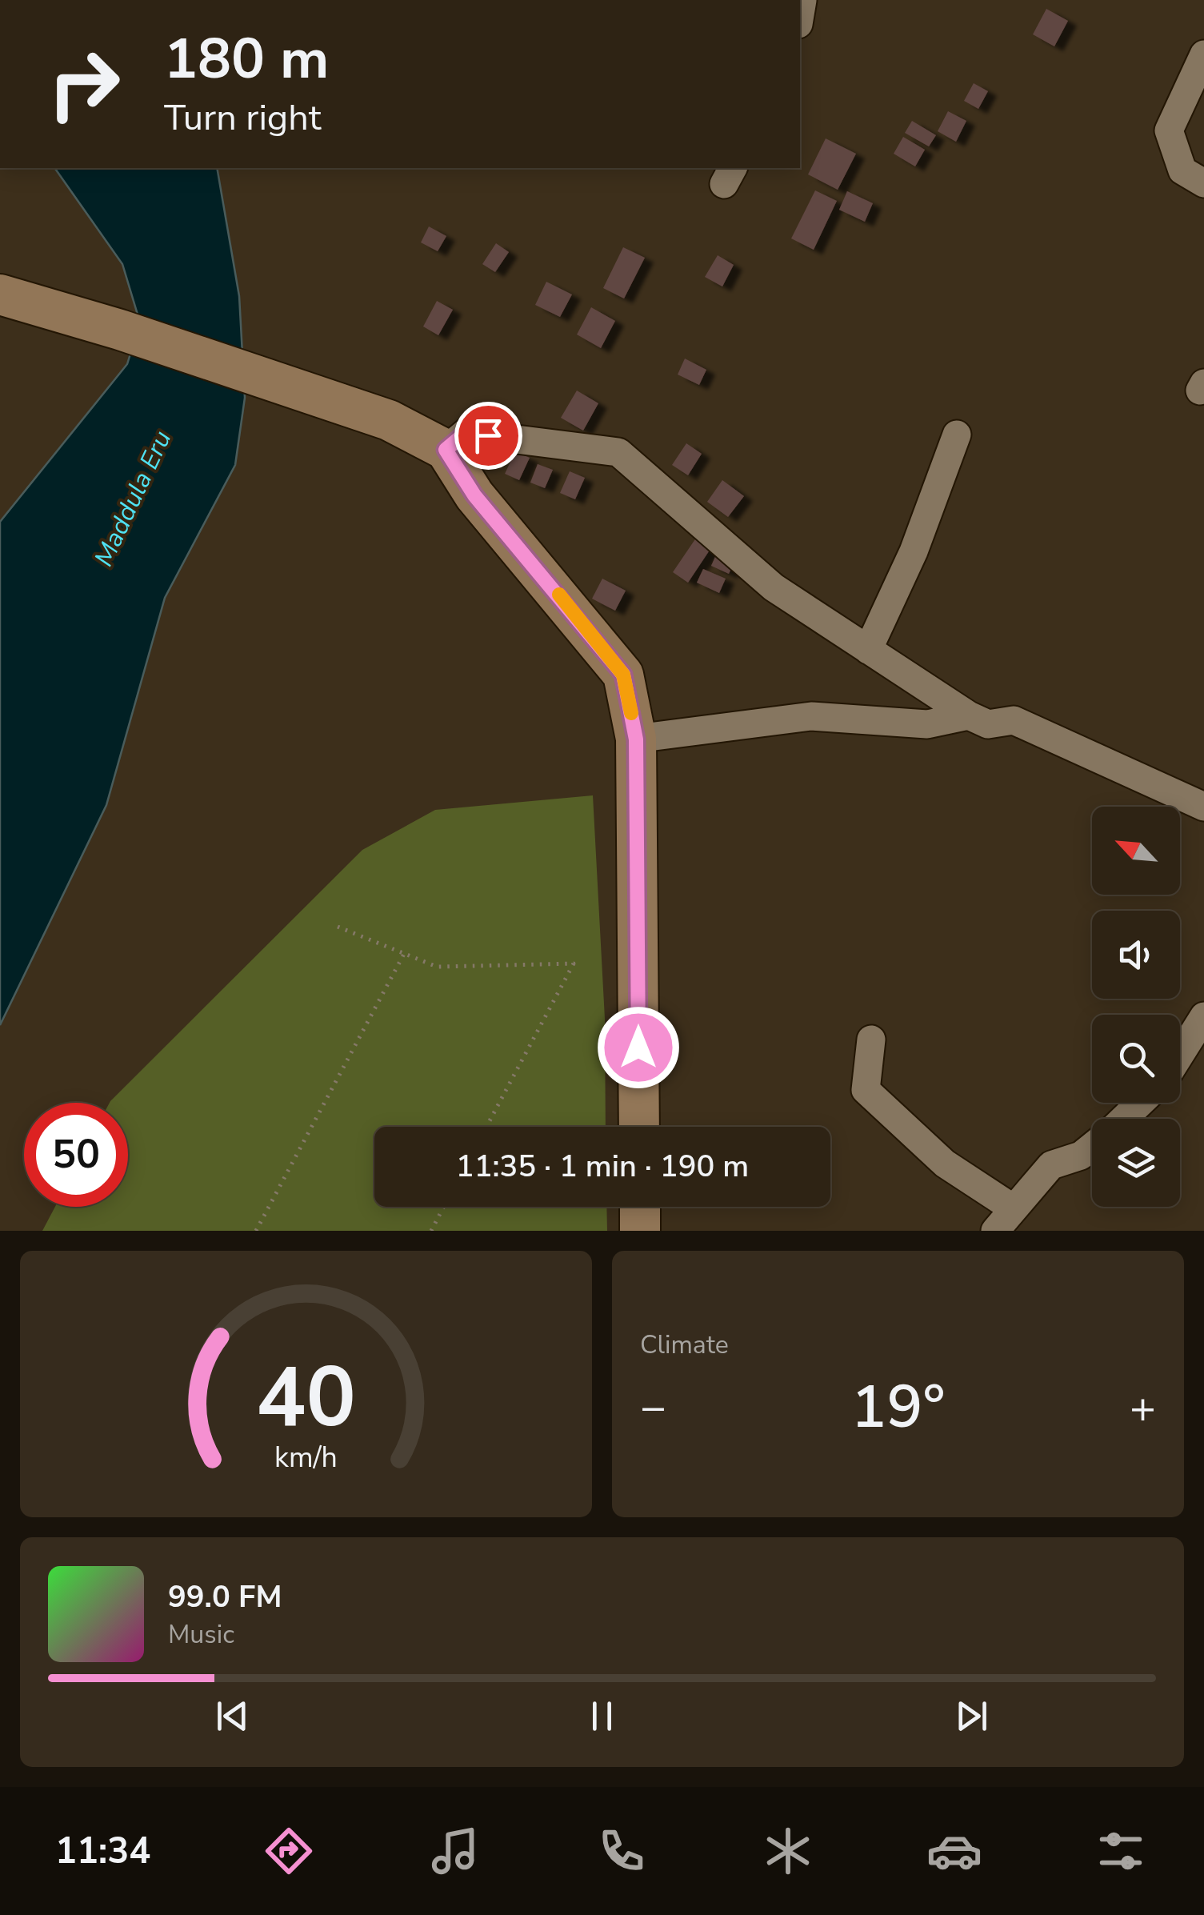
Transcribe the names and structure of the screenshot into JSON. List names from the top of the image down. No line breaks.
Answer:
{"water":["Maddula Eru"],"north":"top left","page":{"turn":["180 m","Turn right"],"limit":"50","trip":"11:35 · 1 min · 190 m","tile":"Climate","heat":["−","19°","+"],"song":["99.0 FM","Music"],"tabs":"11:34","gauge":["40","km/h"]}}
